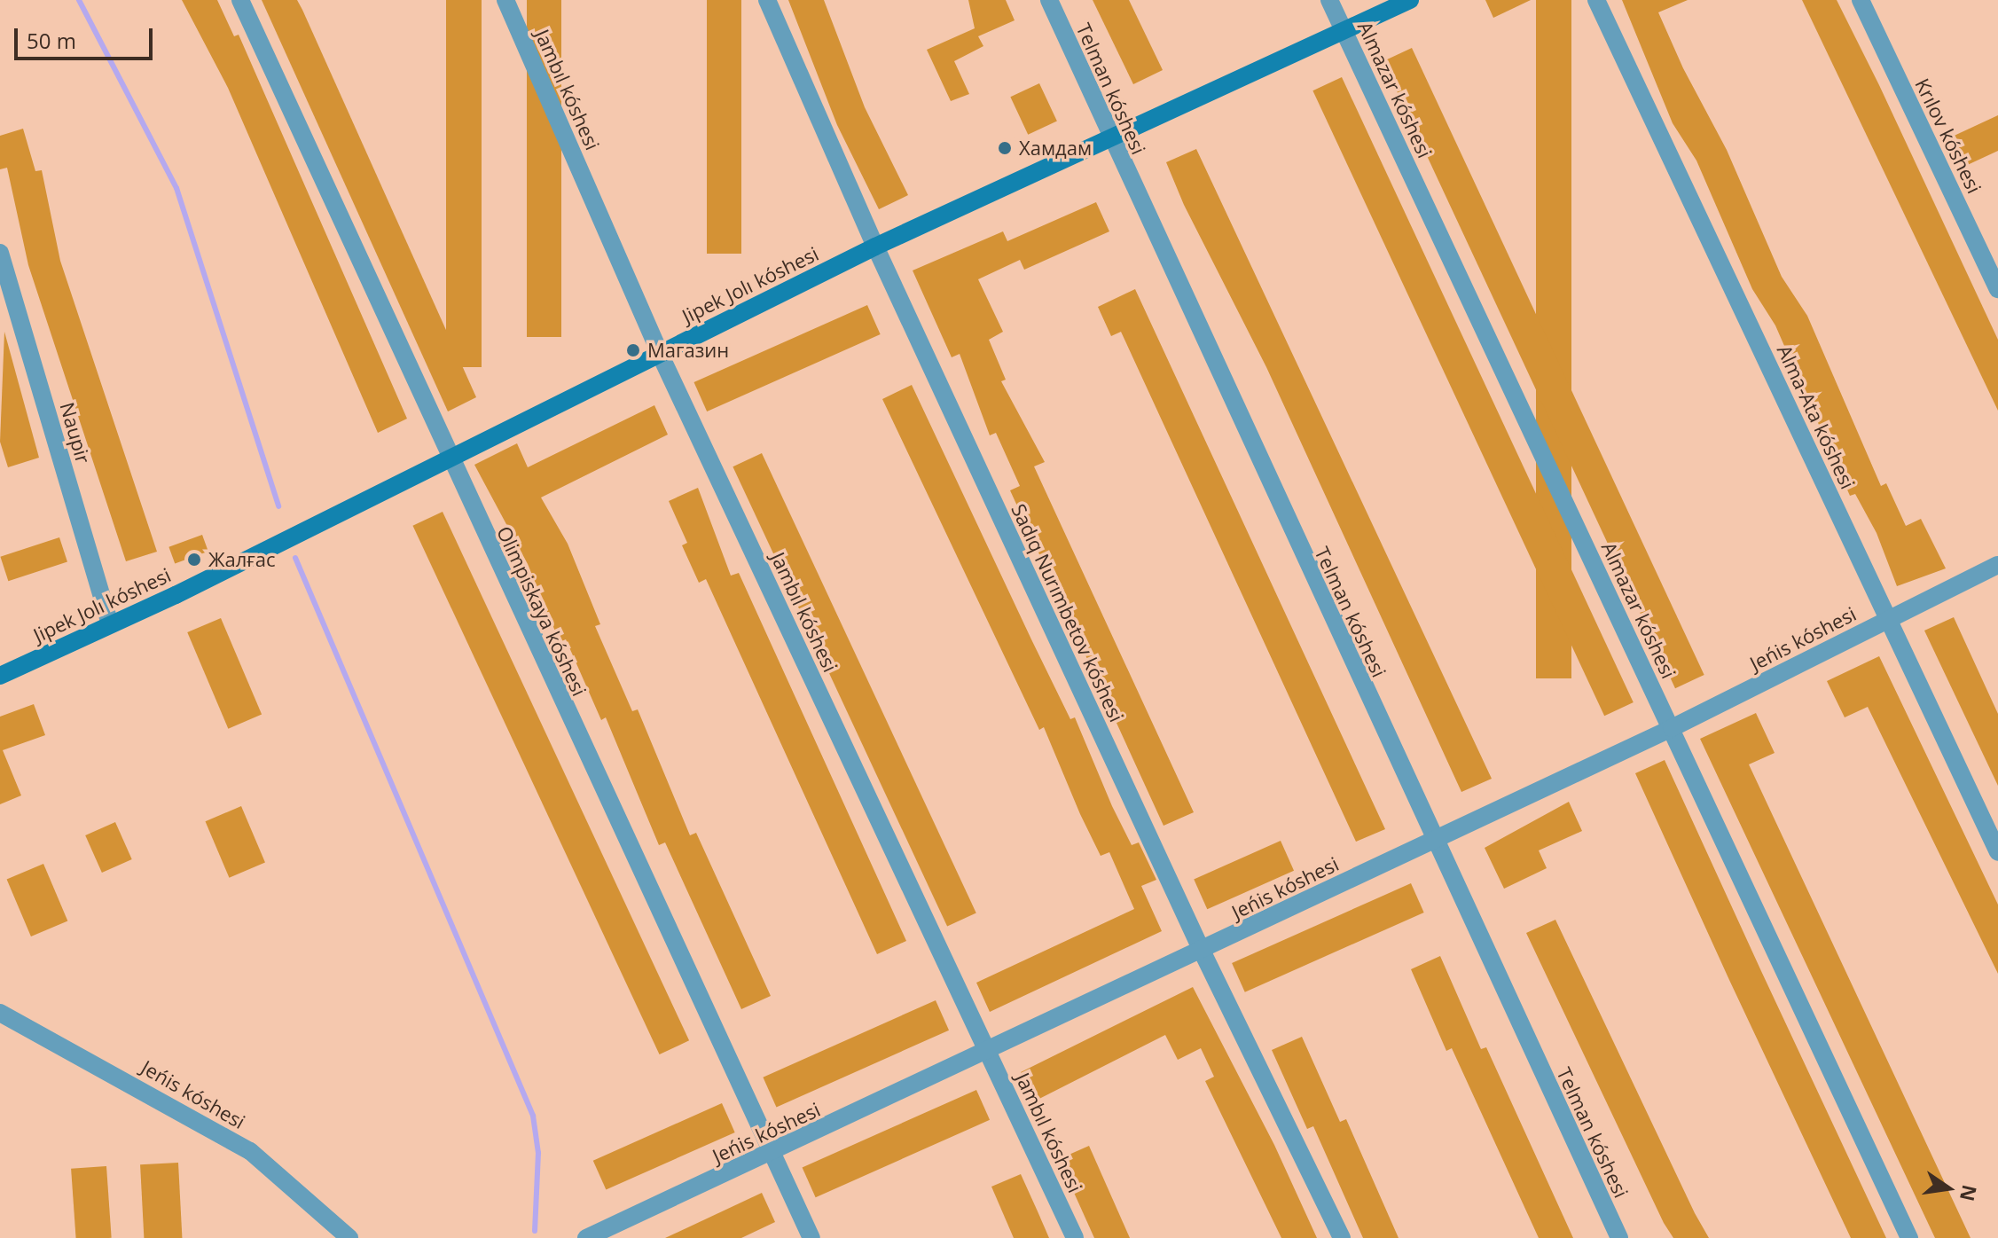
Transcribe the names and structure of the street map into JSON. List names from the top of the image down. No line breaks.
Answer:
{"streets":{"street":["Telman kóshesi","Jambıl kóshesi","Almazar kóshesi","Krılov kóshesi","Jipek Jolı kóshesi","Alma-Ata kóshesi","Naupir","Olimpiskaya kóshesi","Sadıq Nurımbetov kóshesi","Jeńis kóshesi"]},"crossings":[["Telman kóshesi","Jipek Jolı kóshesi"],["Telman kóshesi","Jeńis kóshesi"],["Jambıl kóshesi","Jipek Jolı kóshesi"],["Jambıl kóshesi","Jeńis kóshesi"],["Almazar kóshesi","Jipek Jolı kóshesi"],["Almazar kóshesi","Jeńis kóshesi"],["Jipek Jolı kóshesi","Naupir"],["Jipek Jolı kóshesi","Olimpiskaya kóshesi"],["Jipek Jolı kóshesi","Sadıq Nurımbetov kóshesi"],["Alma-Ata kóshesi","Jeńis kóshesi"],["Olimpiskaya kóshesi","Jeńis kóshesi"],["Sadıq Nurımbetov kóshesi","Jeńis kóshesi"]],"places":["Хамдам","Магазин","Жалғас"],"scale_bar":"50 m","north":"right"}
